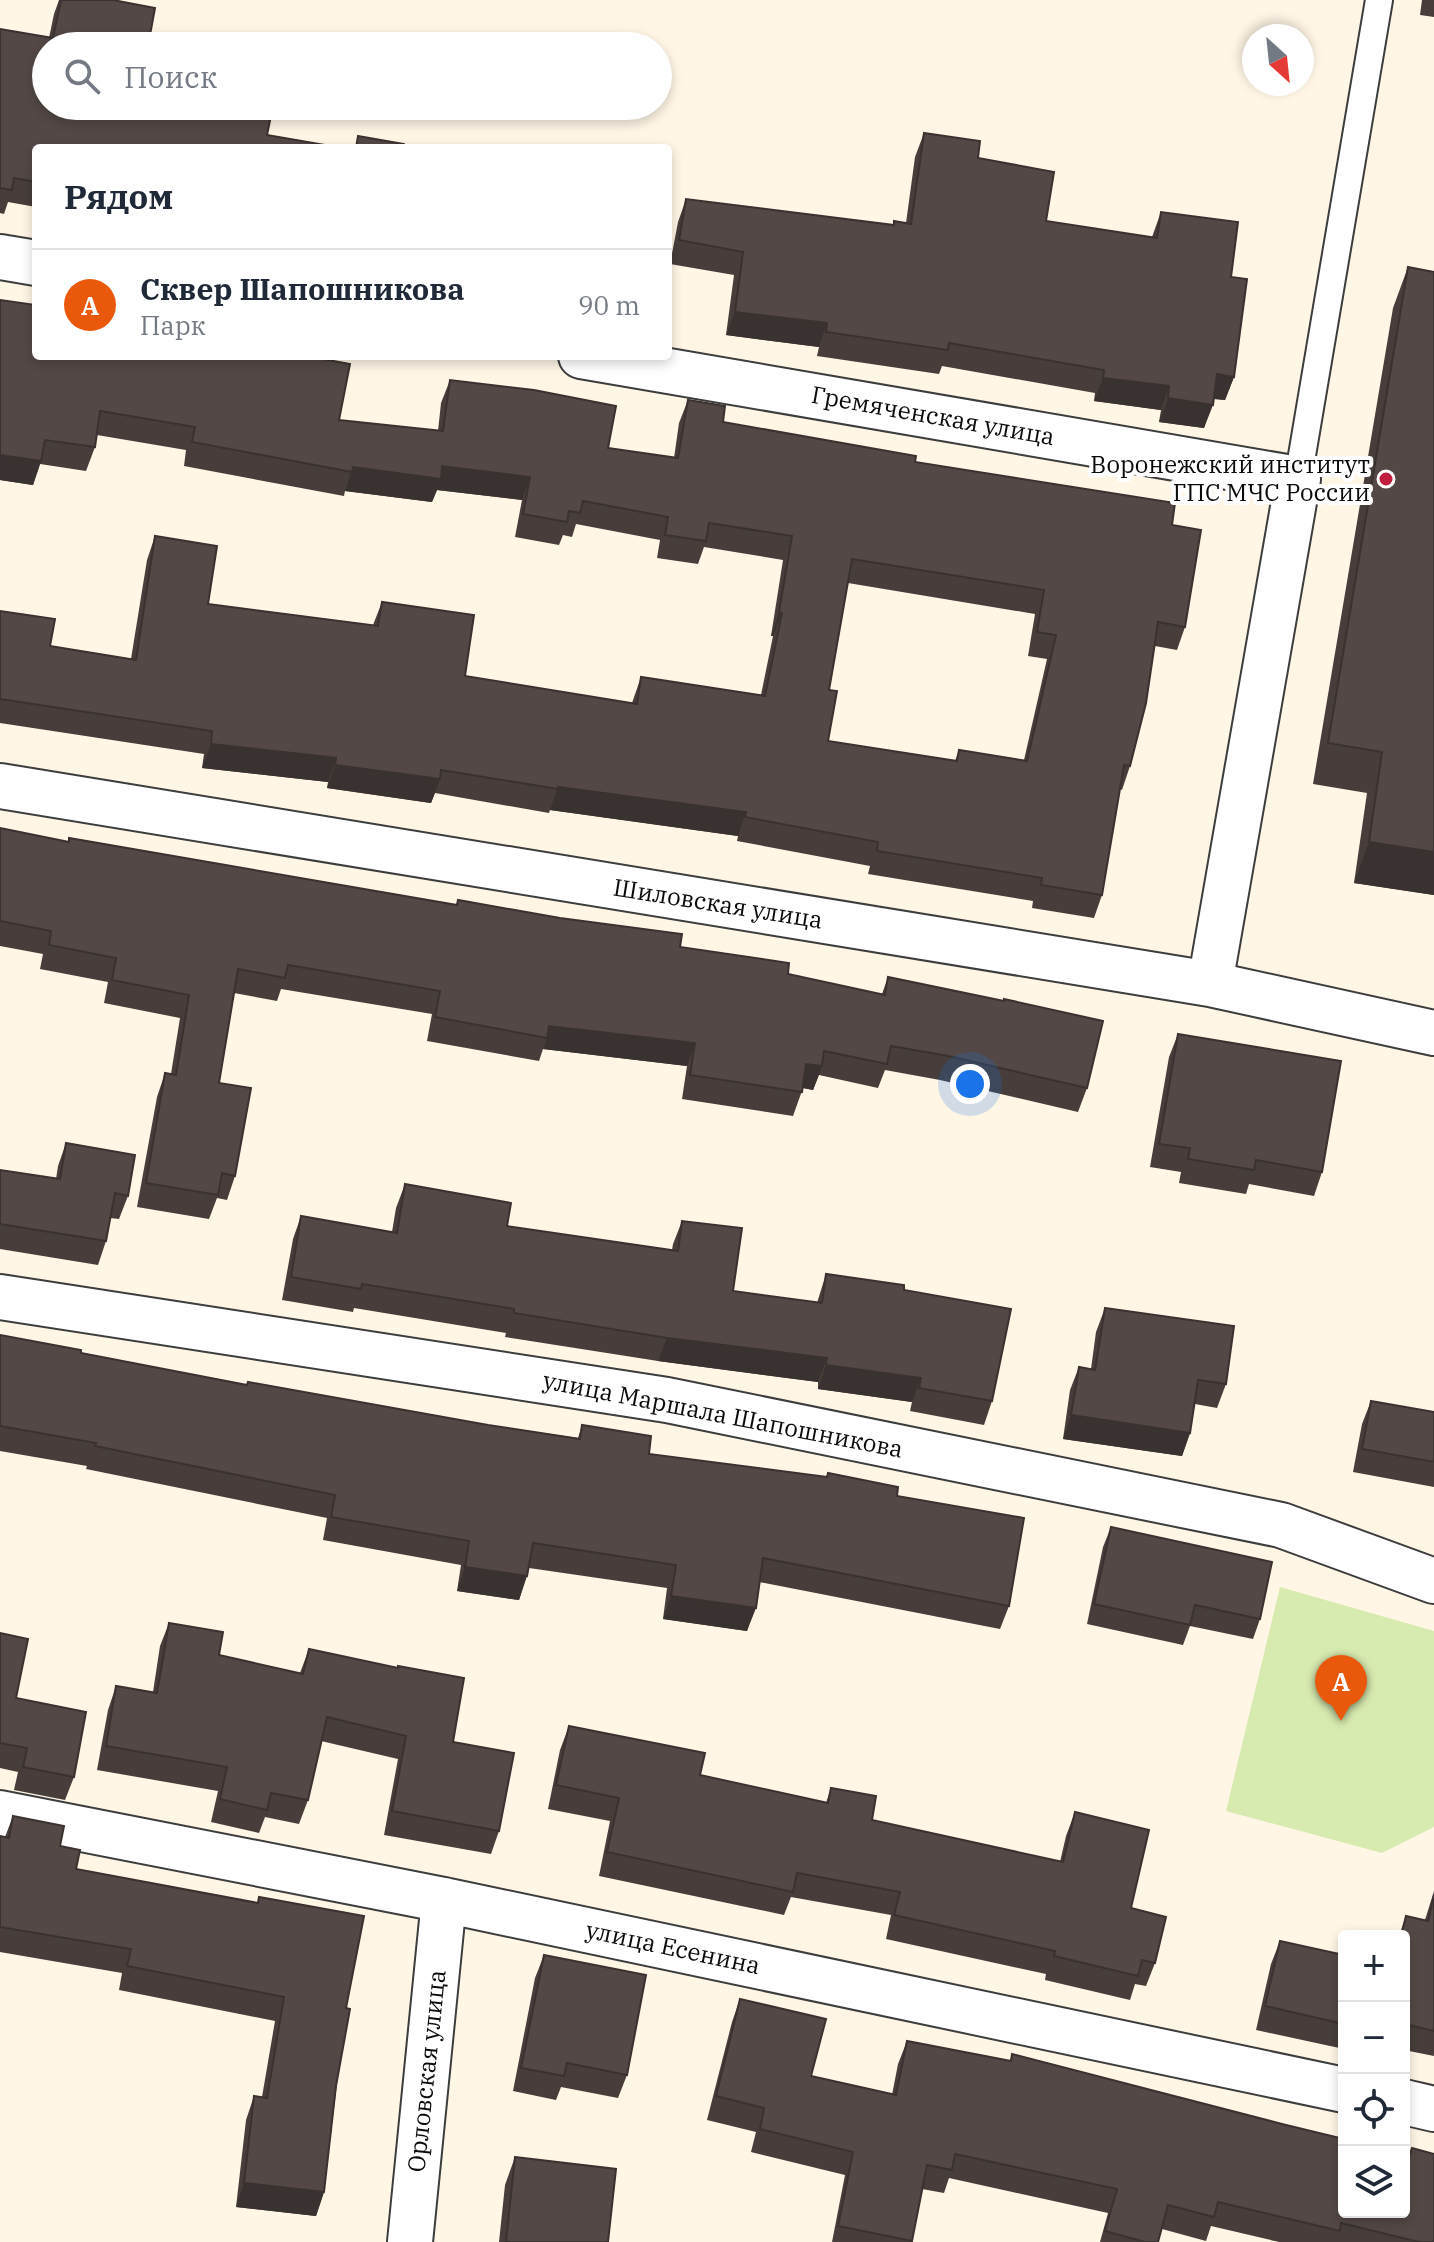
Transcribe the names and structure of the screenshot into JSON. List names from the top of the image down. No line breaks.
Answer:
{"streets":{"street":["Гремяченская улица","Шиловская улица","улица Маршала Шапошникова","улица Есенина","Орловская улица"]},"crossings":[["улица Есенина","Орловская улица"]],"places":["Воронежский институт ГПС МЧС России"],"north":"bottom right","page":{"search":"Поиск","heading":"Рядом","list":[{"mark":"A","name":"Сквер Шапошникова","note":"Парк","value":"90 m"}],"pins":"A","map_buttons":["+","−"]}}
